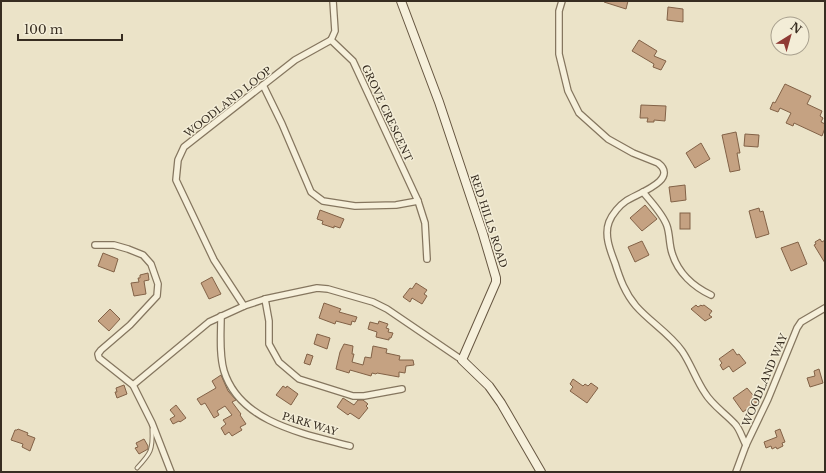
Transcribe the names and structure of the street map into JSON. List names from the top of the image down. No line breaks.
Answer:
{"streets":{"main road":["RED HILLS ROAD"],"street":["WOODLAND LOOP","GROVE CRESCENT","WOODLAND WAY","PARK WAY"]},"crossings":[["WOODLAND LOOP","GROVE CRESCENT"]],"scale_bar":"100 m","north":"top right"}
